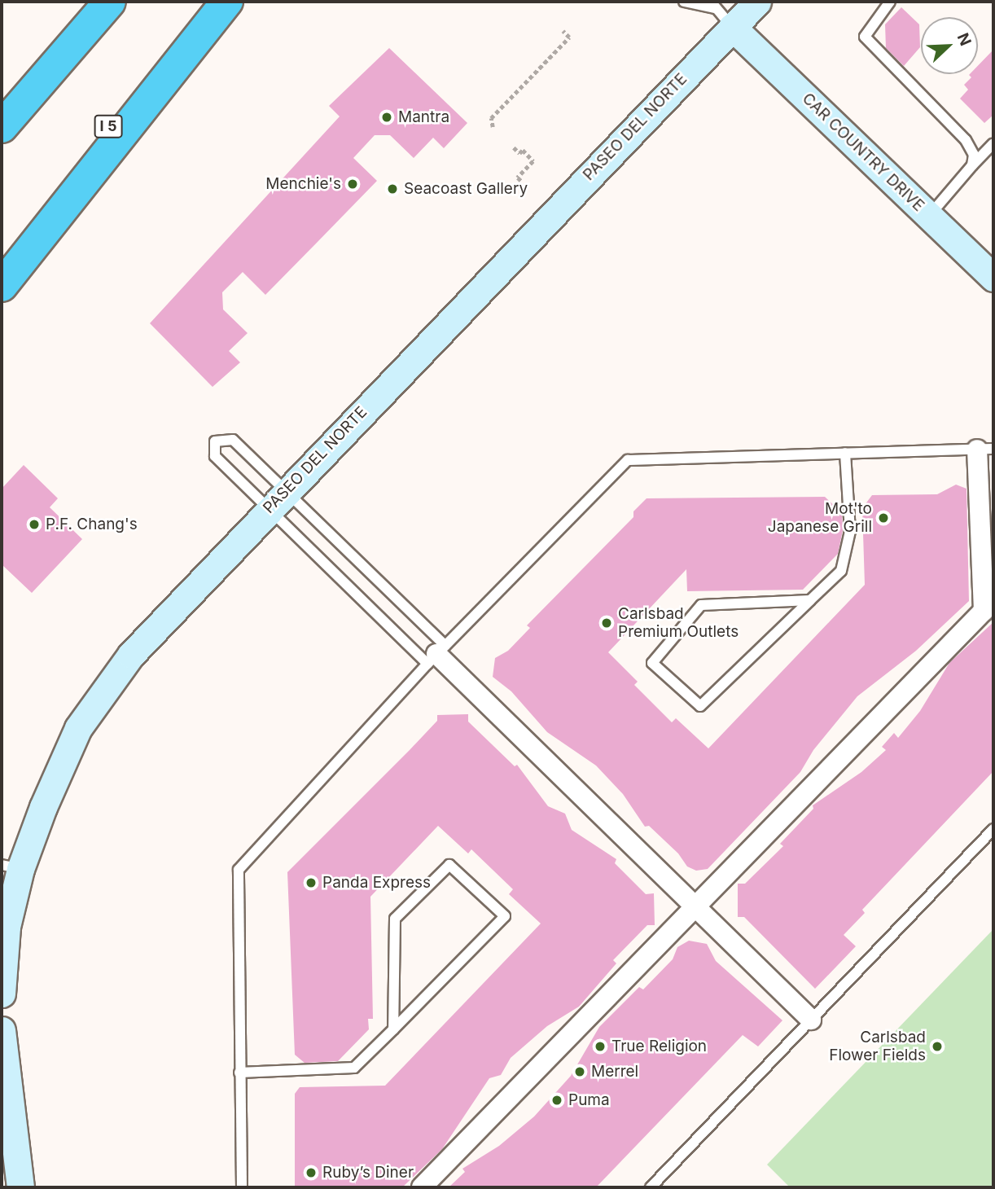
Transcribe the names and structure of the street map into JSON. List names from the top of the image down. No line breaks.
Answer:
{"streets":{"highway":["I 5"],"main road":["PASEO DEL NORTE","CAR COUNTRY DRIVE"]},"crossings":[["PASEO DEL NORTE","CAR COUNTRY DRIVE"]],"places":["Mantra","Menchie's","Seacoast Gallery","Mot'to Japanese Grill","P.F. Chang's","Carlsbad Premium Outlets","Panda Express","True Religion","Carlsbad Flower Fields","Merrel","Puma","Ruby’s Diner"],"north":"top right"}
